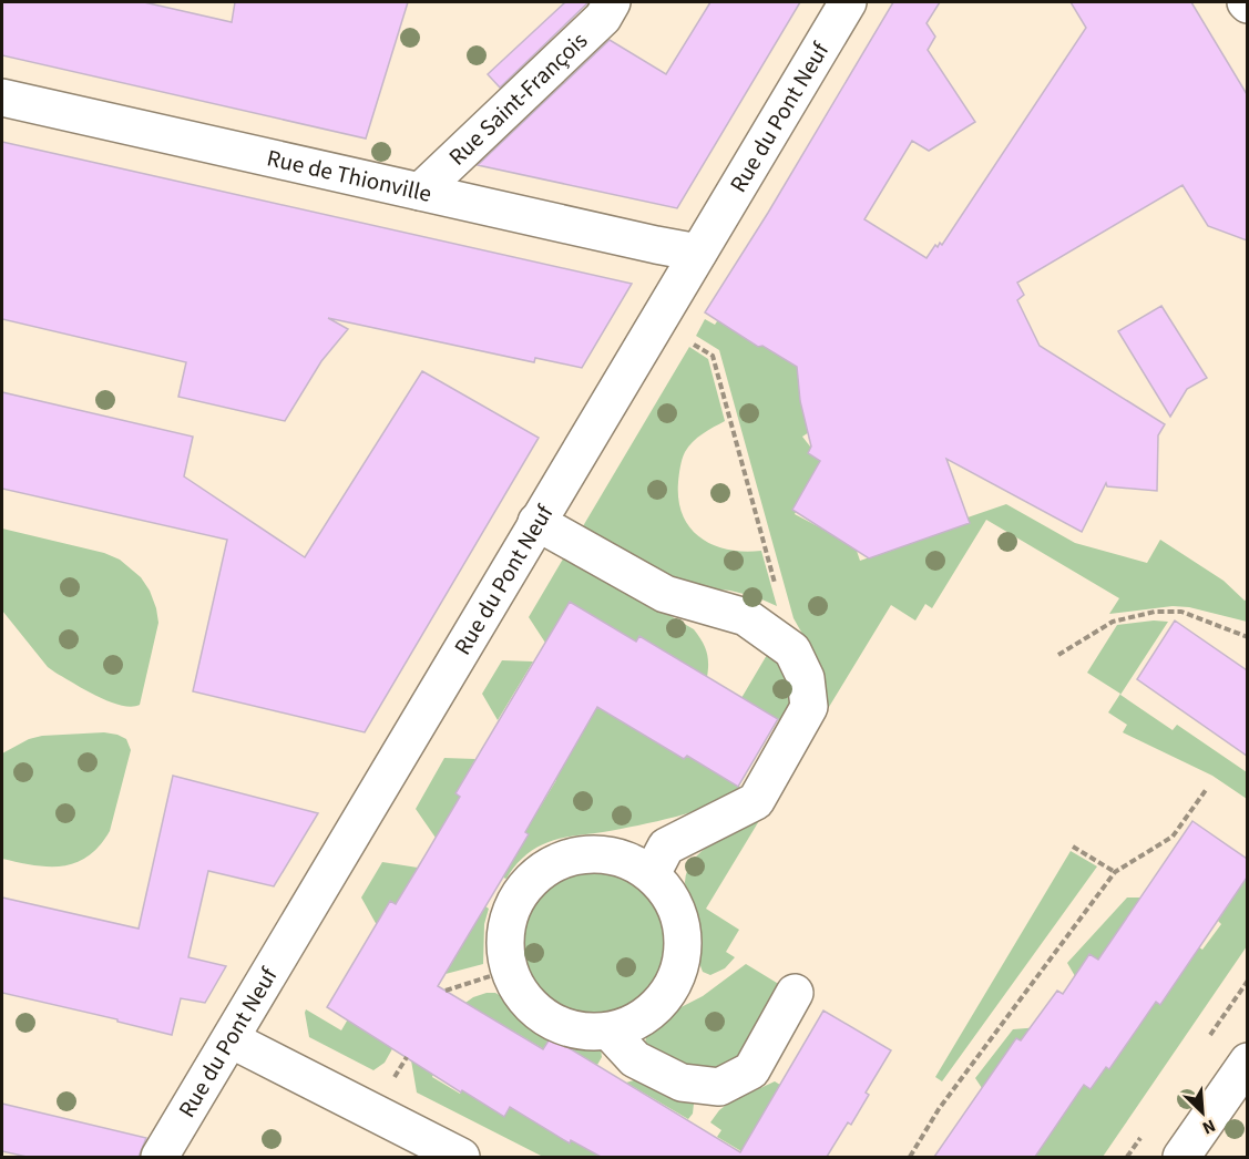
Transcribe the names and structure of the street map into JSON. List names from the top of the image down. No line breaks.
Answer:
{"streets":{"street":["Rue Saint-François","Rue du Pont Neuf","Rue de Thionville"]},"crossings":[["Rue Saint-François","Rue de Thionville"],["Rue du Pont Neuf","Rue de Thionville"]],"north":"bottom right"}
